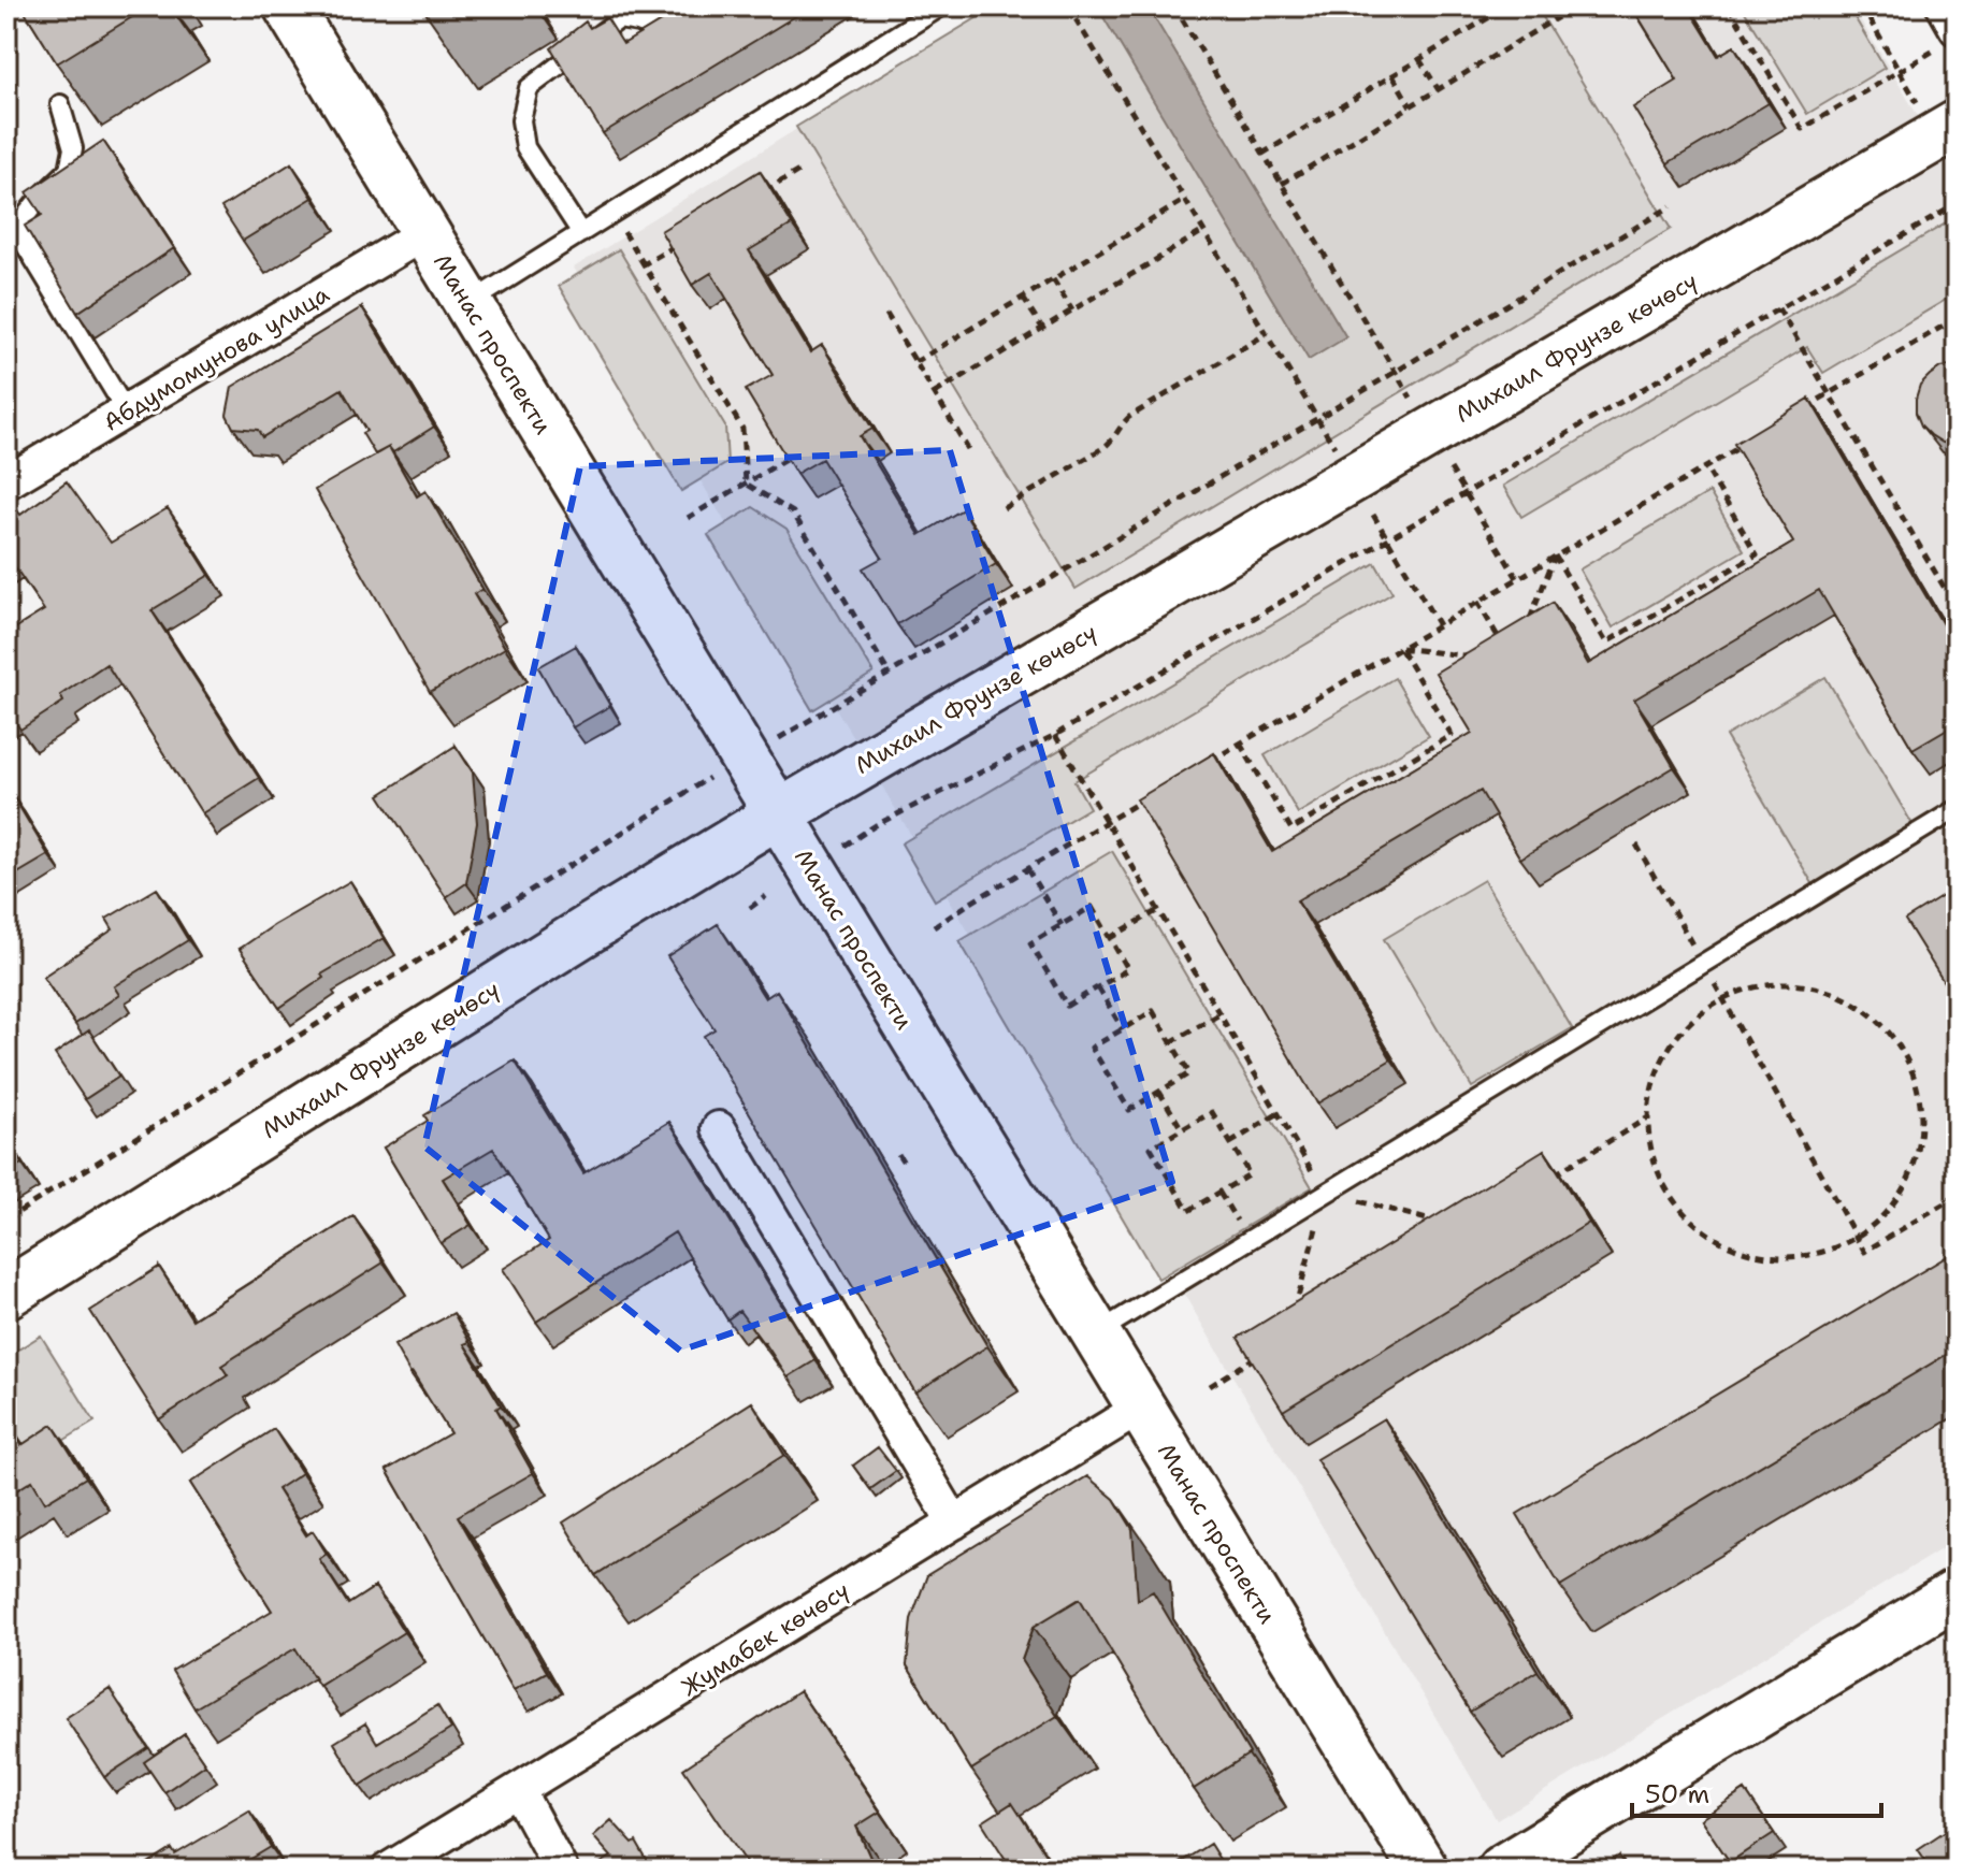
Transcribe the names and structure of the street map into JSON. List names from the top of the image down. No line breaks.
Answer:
{"streets":{"main road":["Манас проспекти","Михаил Фрунзе көчөсү"],"street":["Абдумомунова улица","Жумабек көчөсү"]},"crossings":[["Манас проспекти","Михаил Фрунзе көчөсү"],["Манас проспекти","Абдумомунова улица"],["Манас проспекти","Жумабек көчөсү"]],"scale_bar":"50 m"}
